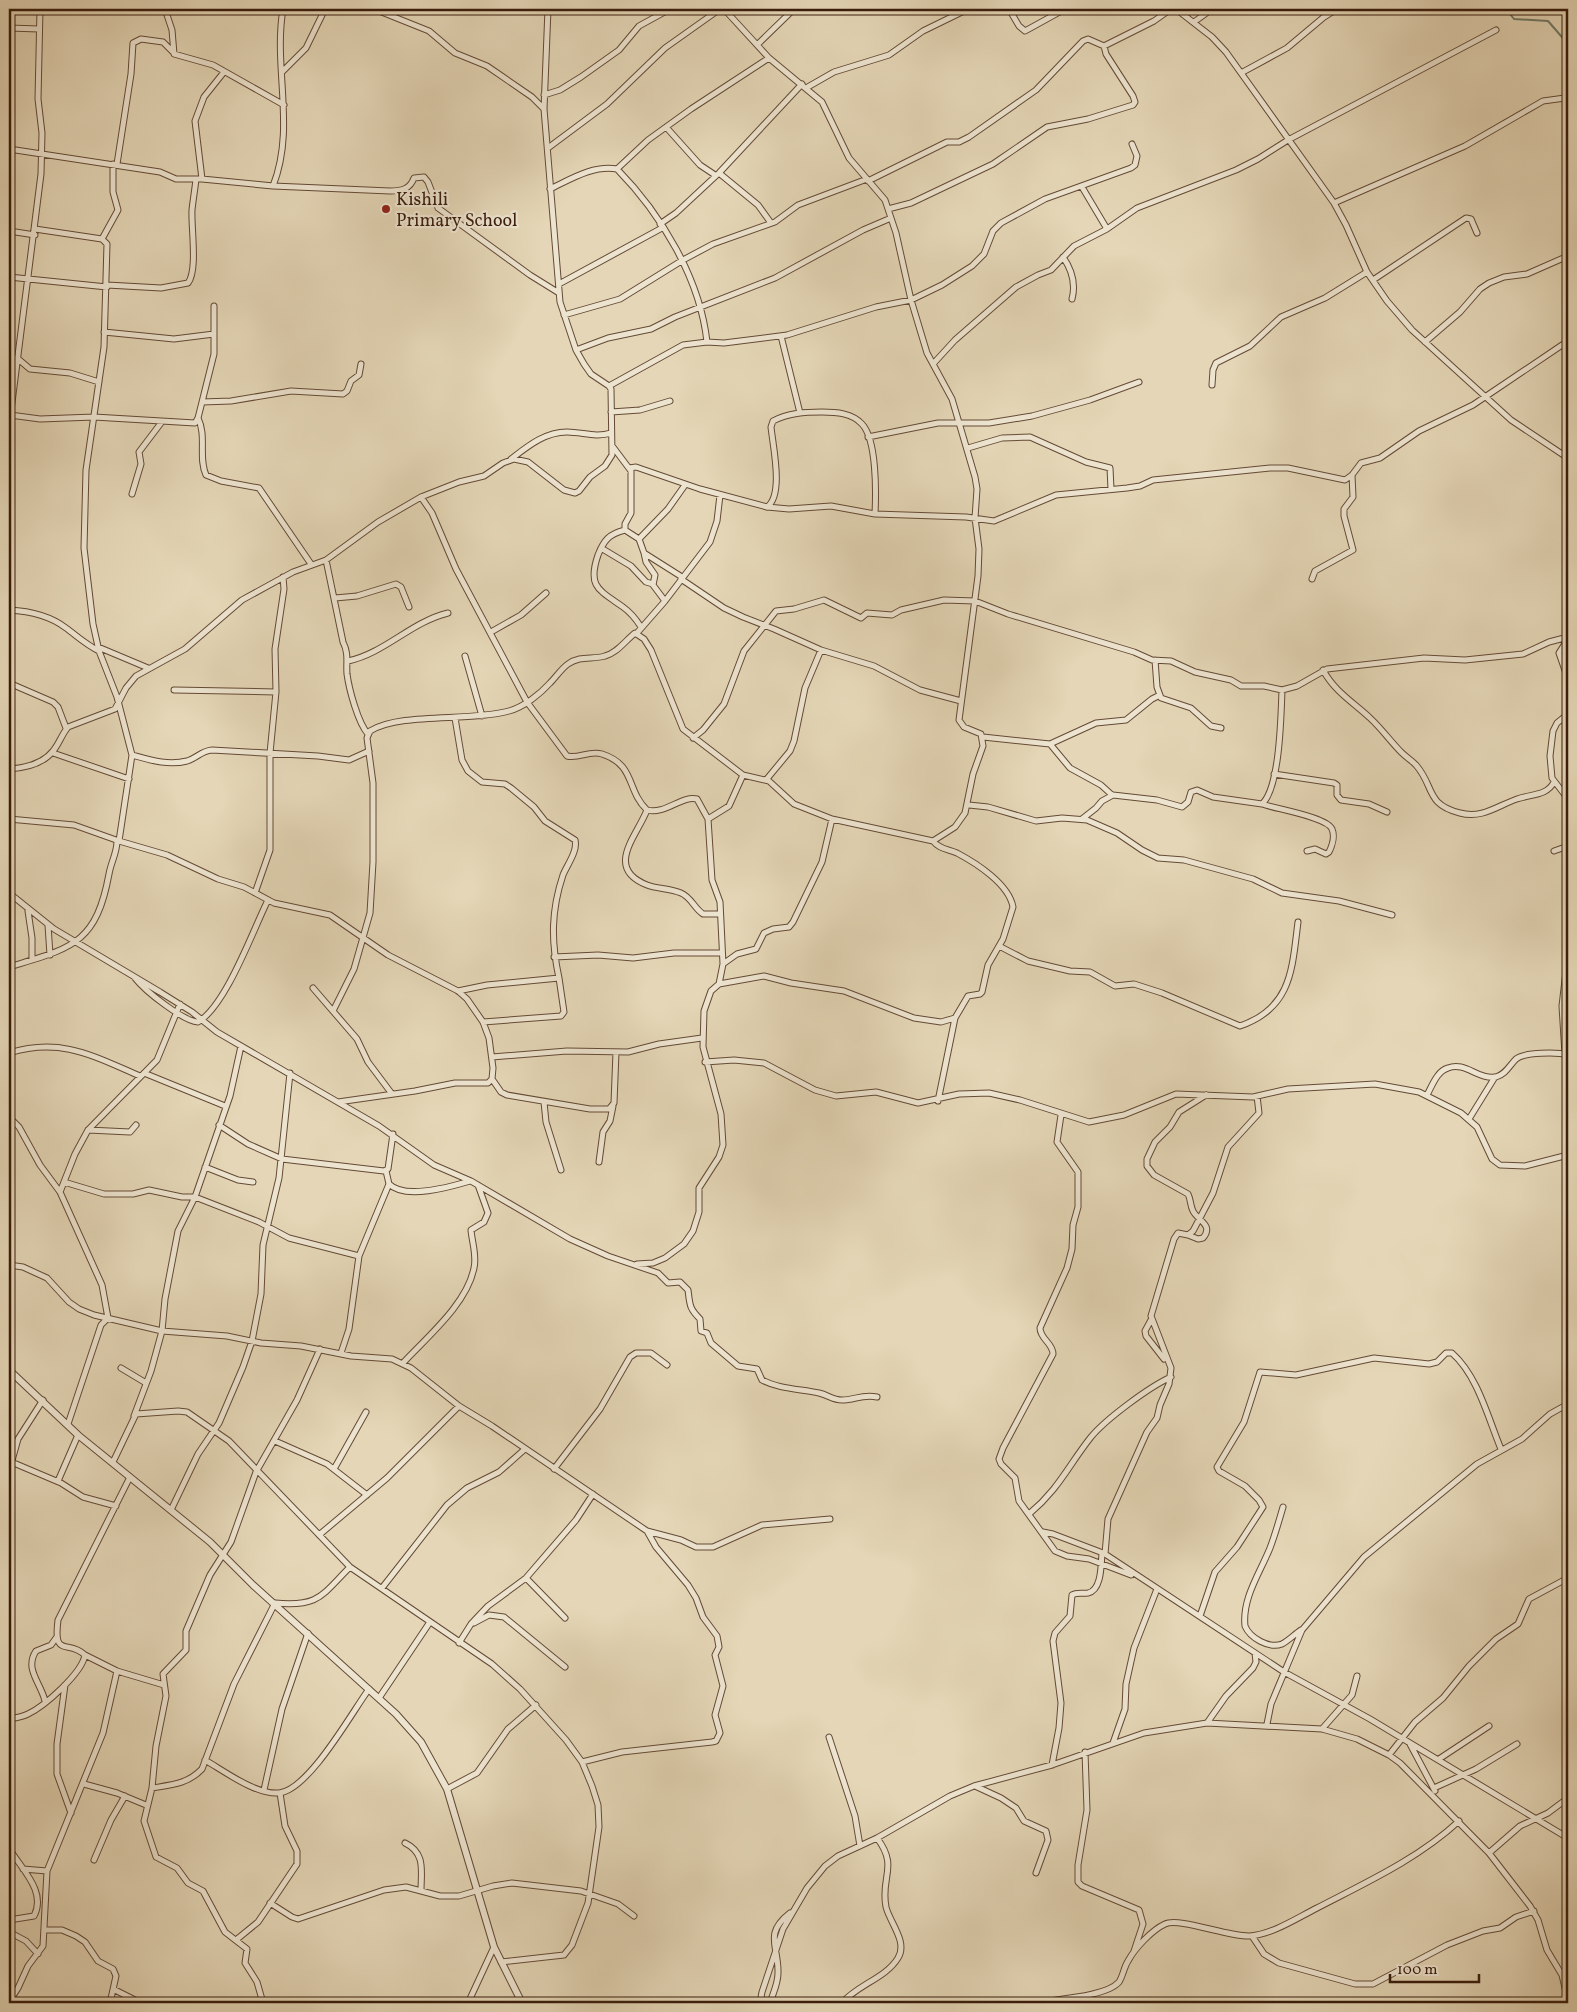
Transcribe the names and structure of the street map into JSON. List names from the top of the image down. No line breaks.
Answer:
{"places":["Kishili Primary School"],"scale_bar":"100 m"}
